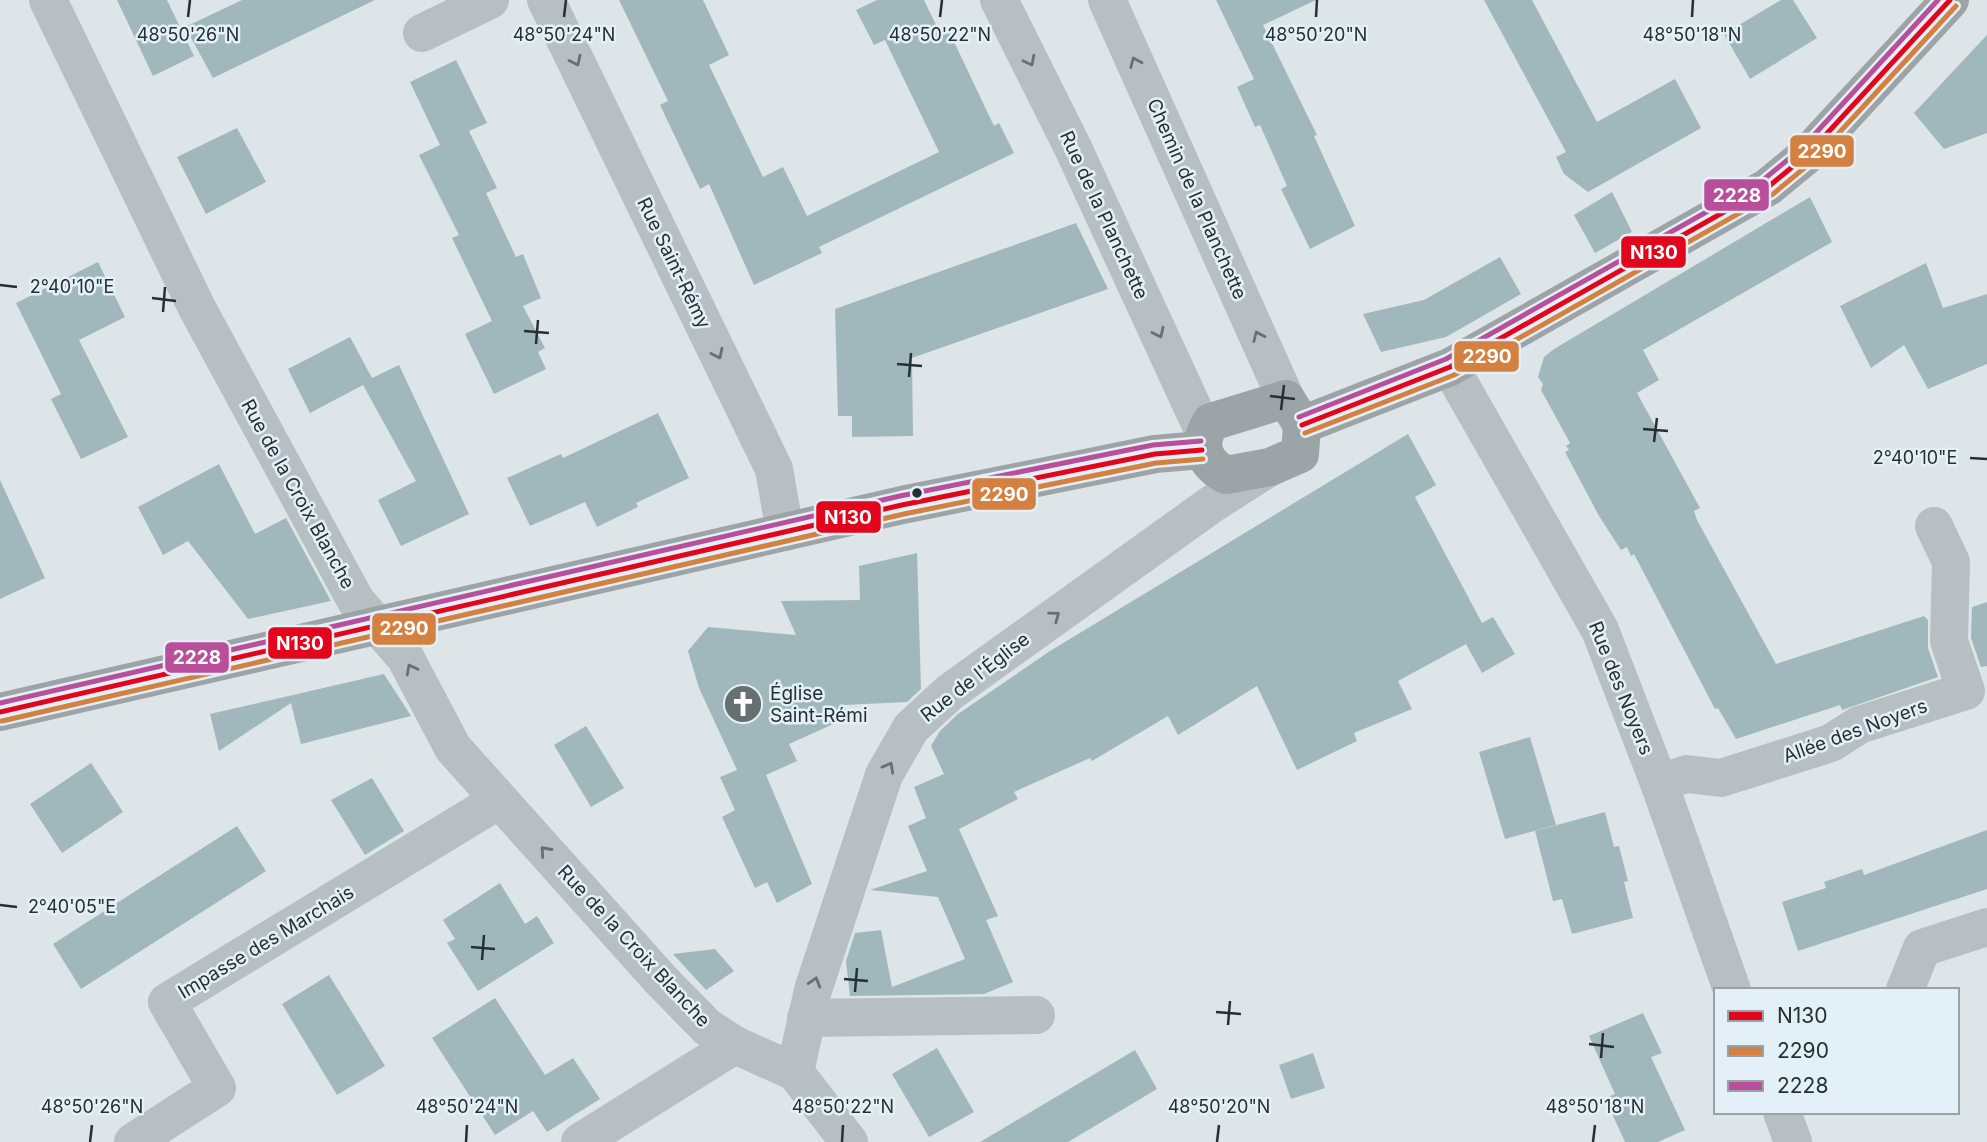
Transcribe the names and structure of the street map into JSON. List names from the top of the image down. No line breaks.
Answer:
{"streets":{"street":["Chemin de la Planchette","Rue de la Planchette","Rue Saint-Rémy","Rue de la Croix Blanche","Rue de l'Église","Rue des Noyers","Allée des Noyers","Impasse des Marchais"]},"crossings":[["Rue de la Croix Blanche","Rue de l'Église"],["Rue de la Croix Blanche","Impasse des Marchais"],["Rue des Noyers","Allée des Noyers"]],"one_way":["Chemin de la Planchette","Rue de la Planchette","Rue Saint-Rémy","Rue de la Croix Blanche","Rue de l'Église"],"places":{"church":["Église Saint-Rémi"]},"lines":["transit line N130","transit line 2228","transit line 2290"],"legend":["N130","2290","2228"],"coordinates":["48°50'26\"N","48°50'24\"N","48°50'22\"N","48°50'20\"N","48°50'18\"N","2°40'10\"E","2°40'05\"E"]}
